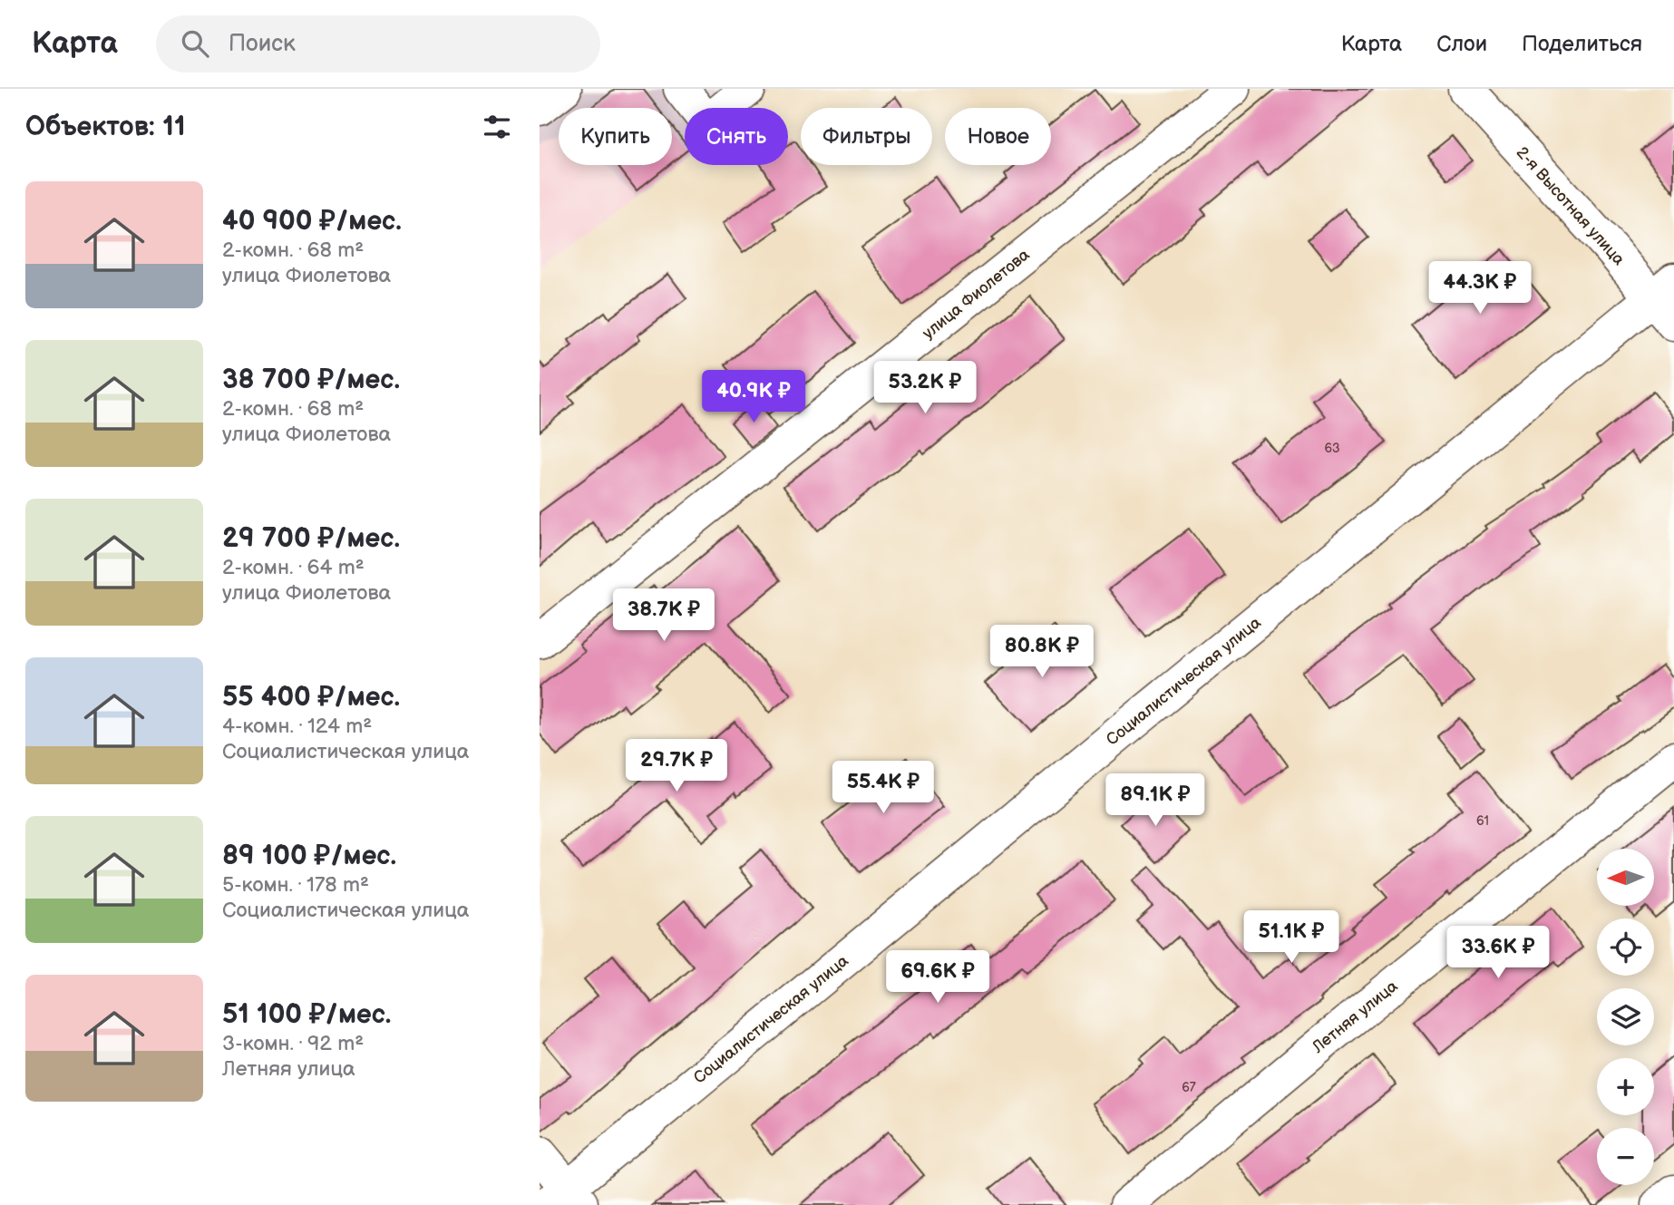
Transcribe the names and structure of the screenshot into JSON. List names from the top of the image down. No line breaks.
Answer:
{"streets":{"street":["2-я Высотная улица","улица Фиолетова","Социалистическая улица","Летняя улица"]},"crossings":[["2-я Высотная улица","Социалистическая улица"]],"house_numbers":["63","61","67"],"north":"left","page":{"header":"Карта","search":"Поиск","nav":["Карта","Слои","Поделиться"],"heading":"Объектов: 11","chip":["Купить","Снять","Фильтры","Новое"],"list":[{"name":"40 900 ₽/мес.","note":"2-комн. · 68 m² · улица Фиолетова"},{"name":"38 700 ₽/мес.","note":"2-комн. · 68 m² · улица Фиолетова"},{"name":"29 700 ₽/мес.","note":"2-комн. · 64 m² · улица Фиолетова"},{"name":"55 400 ₽/мес.","note":"4-комн. · 124 m² · Социалистическая улица"},{"name":"89 100 ₽/мес.","note":"5-комн. · 178 m² · Социалистическая улица"},{"name":"51 100 ₽/мес.","note":"3-комн. · 92 m² · Летняя улица"}],"price":["44.3K ₽","53.2K ₽","40.9K ₽","38.7K ₽","80.8K ₽","29.7K ₽","55.4K ₽","89.1K ₽","51.1K ₽","33.6K ₽","69.6K ₽"],"map_buttons":["+","−"]}}
